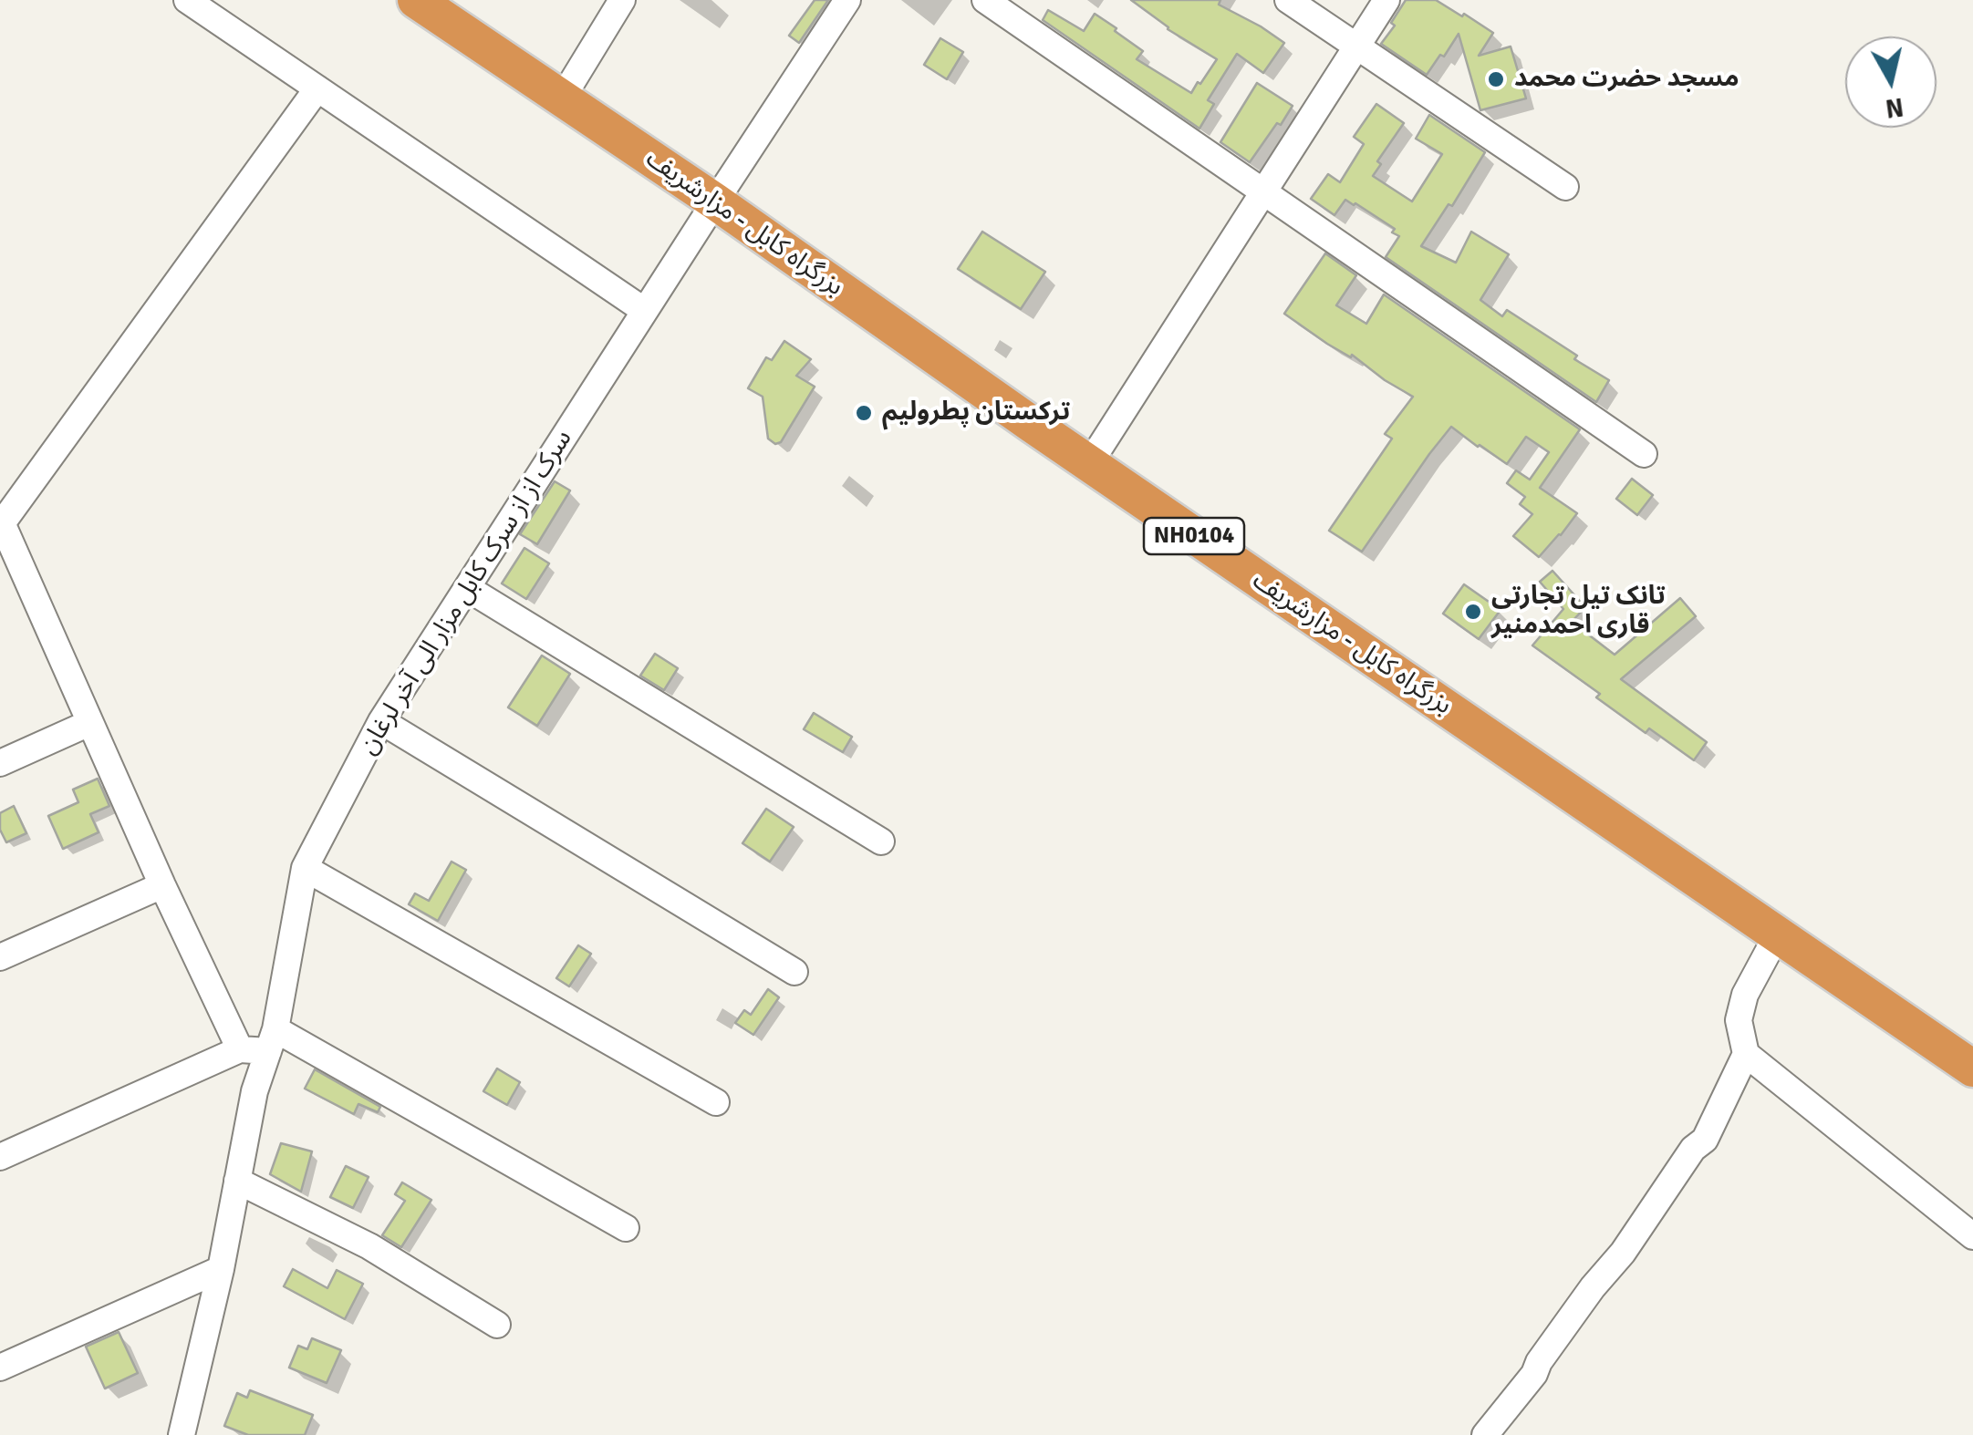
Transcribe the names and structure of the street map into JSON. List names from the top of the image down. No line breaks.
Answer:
{"streets":{"highway":["بزرگراه کابل - مزارشریف","NH0104"],"street":["سرک از از سرک کابل مزار الی آخر لرغان"]},"crossings":[["بزرگراه کابل - مزارشریف","سرک از از سرک کابل مزار الی آخر لرغان"]],"places":["مسجد حضرت محمد","ترکستان پطرولیم","تانک تیل تجارتی قاری احمدمنیر"],"north":"bottom"}
